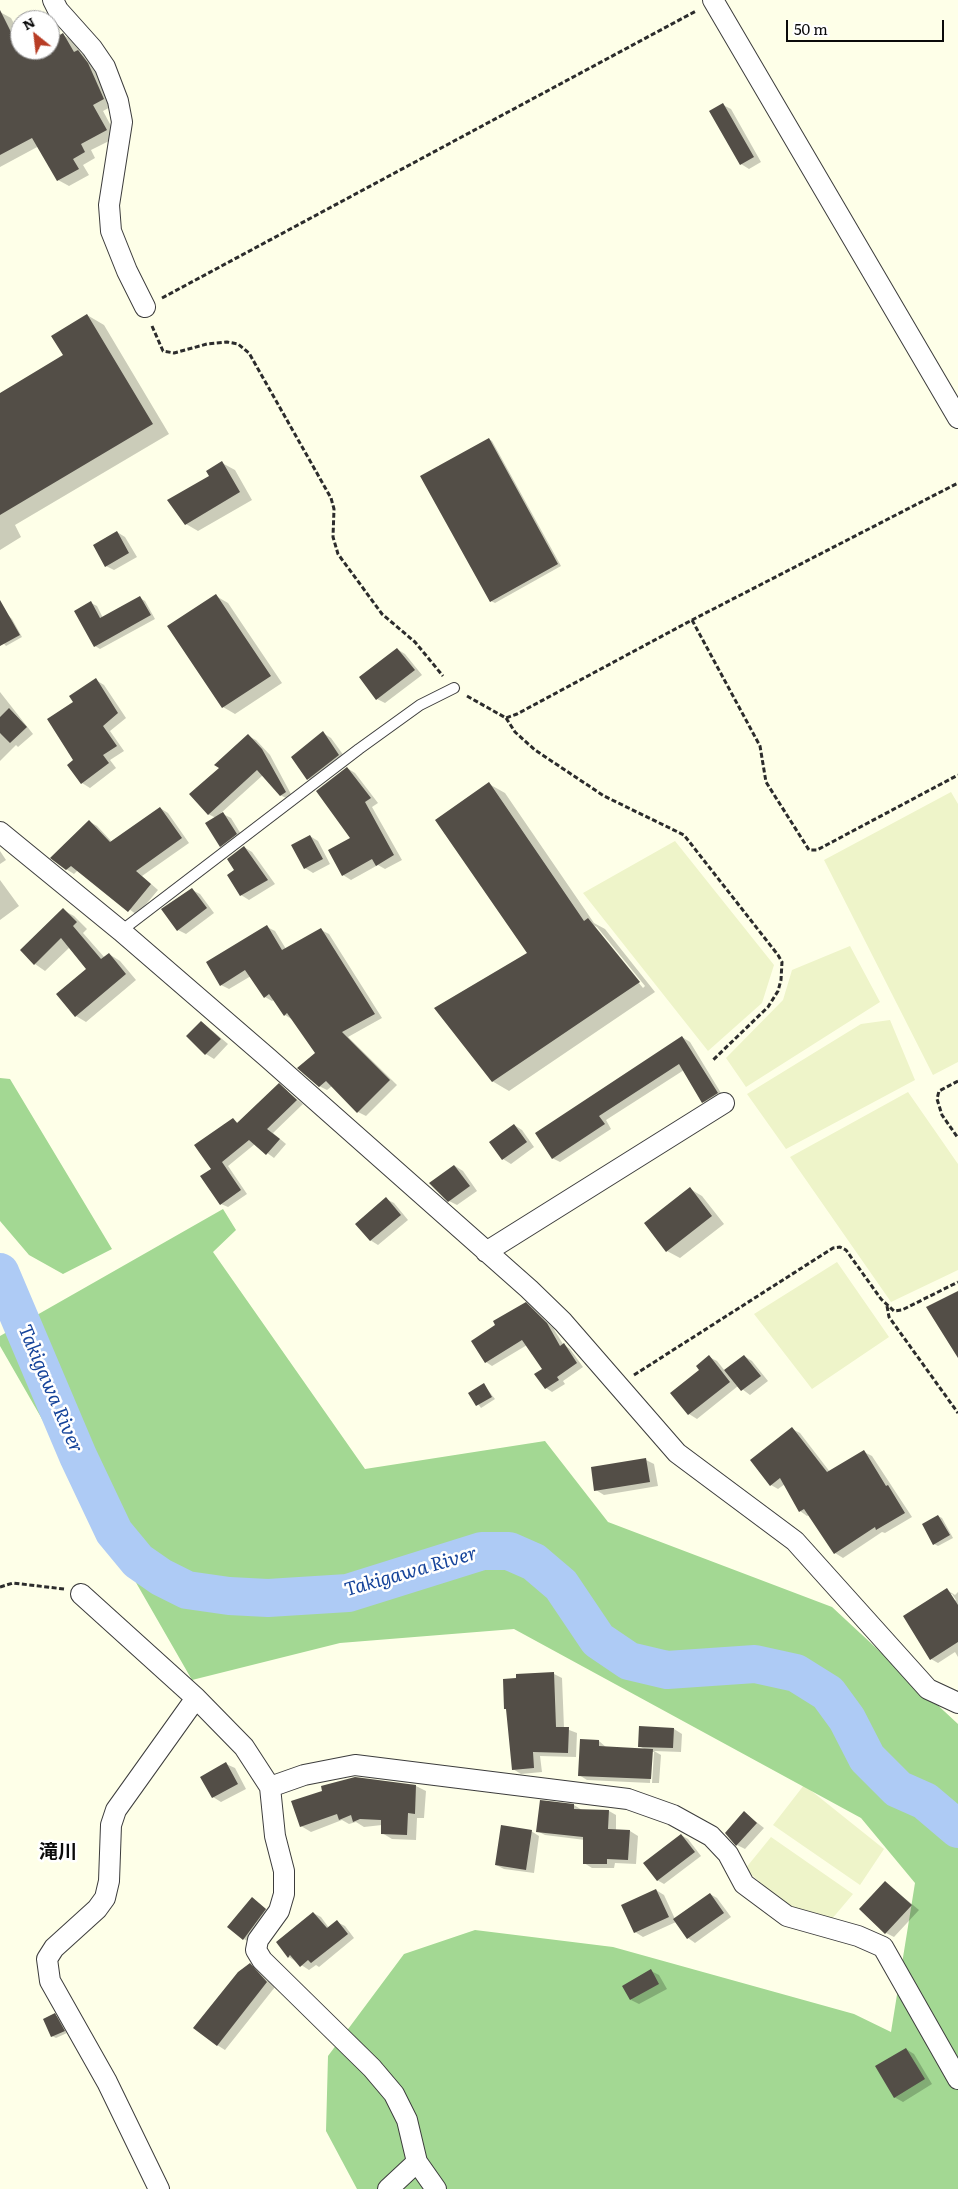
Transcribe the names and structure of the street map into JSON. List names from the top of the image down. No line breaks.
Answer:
{"districts":["滝川"],"water":["Takigawa River"],"scale_bar":"50 m","north":"top left"}
